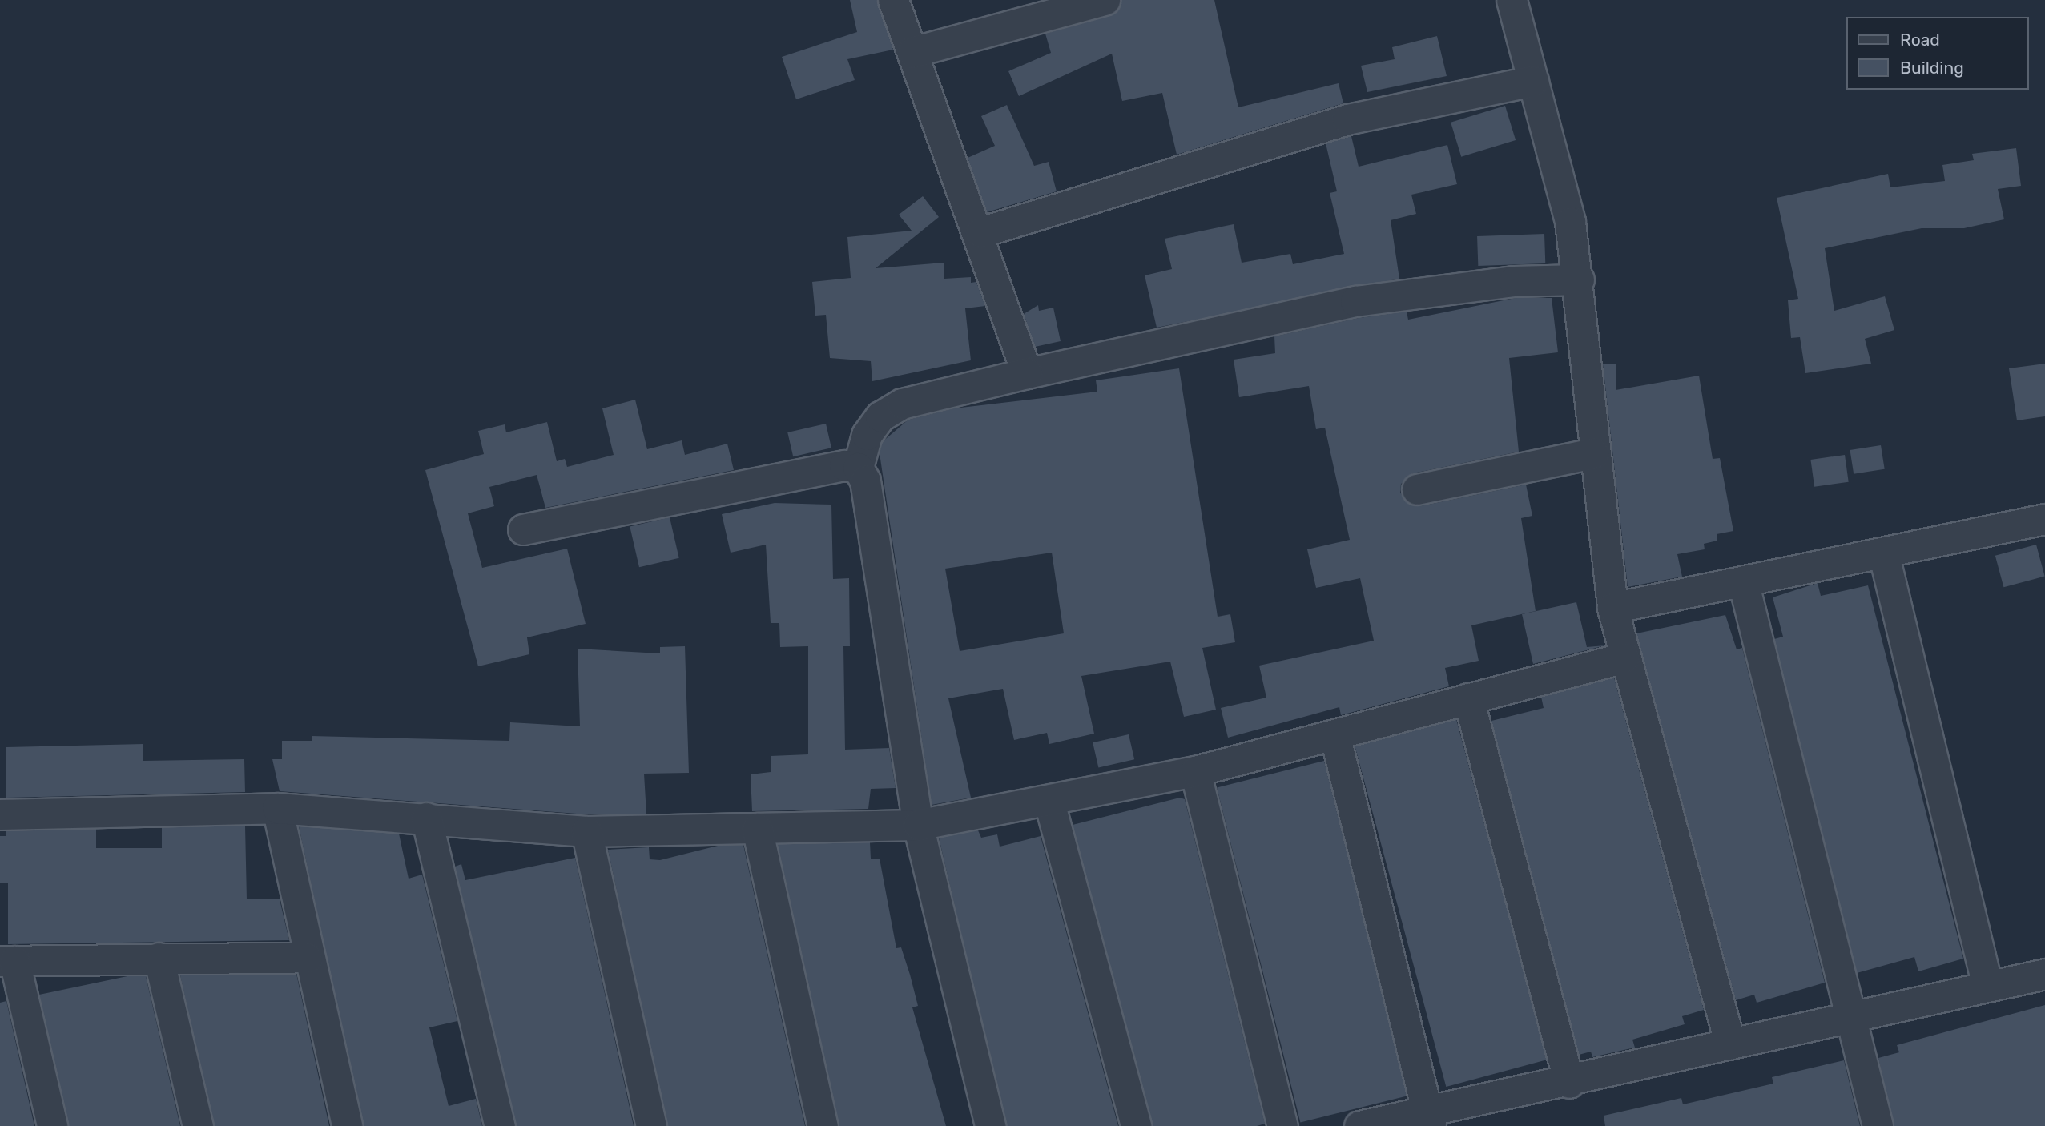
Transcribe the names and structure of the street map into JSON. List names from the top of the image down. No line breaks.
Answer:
{"legend":["Road","Building"]}
